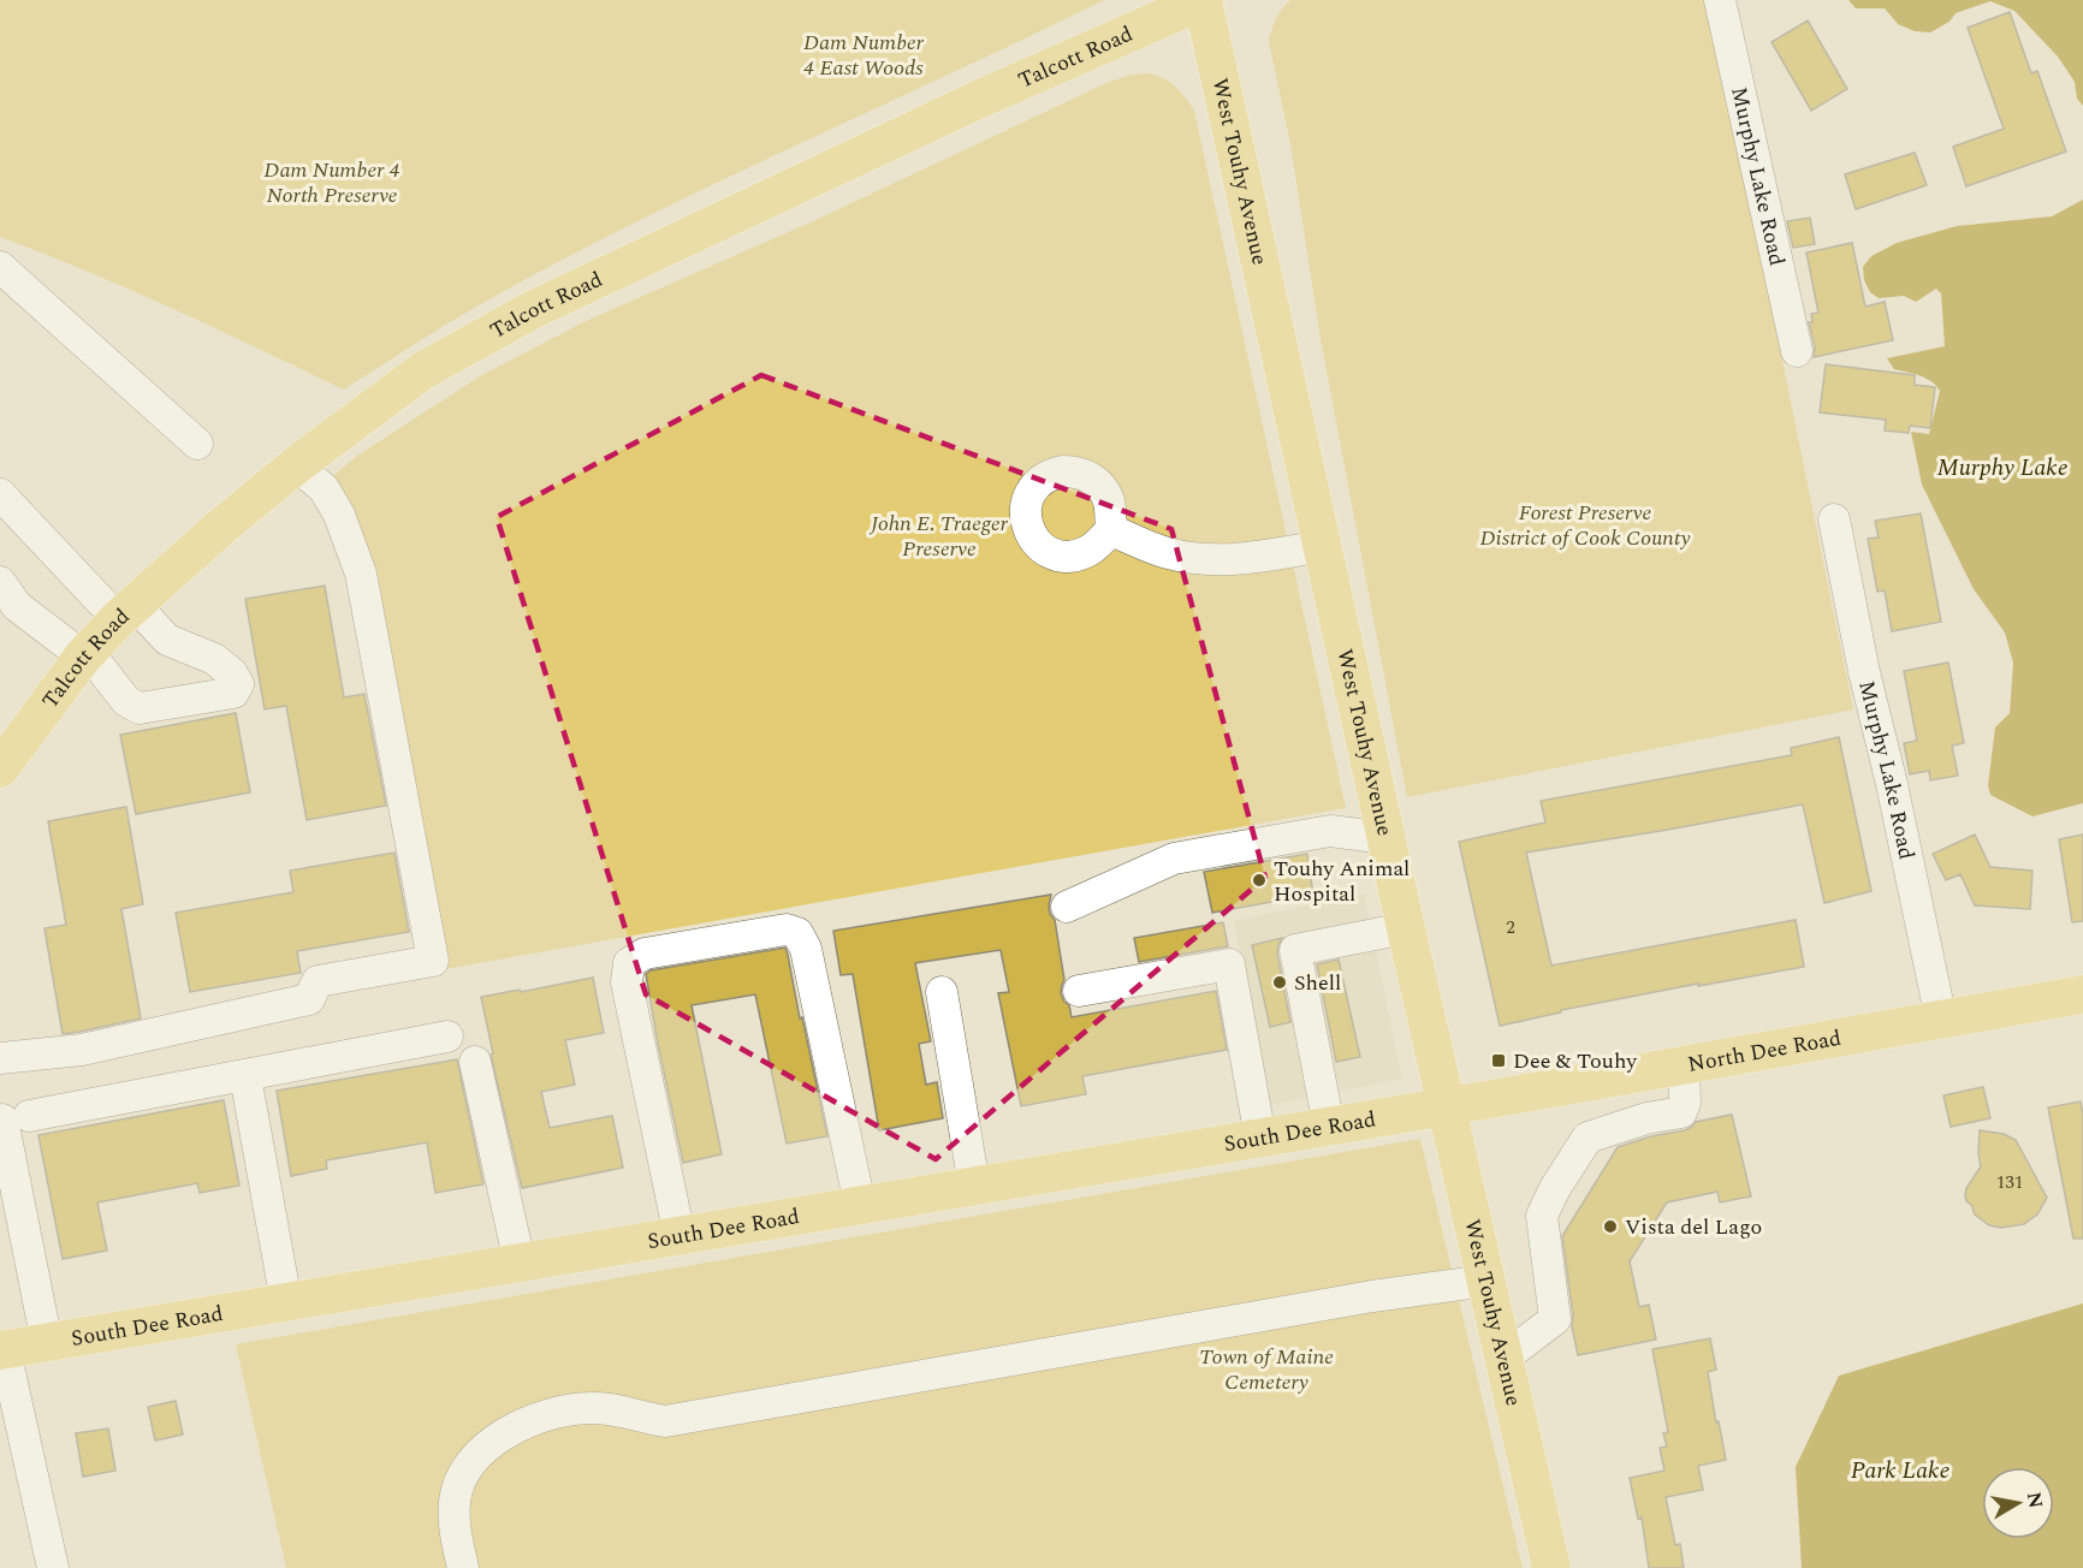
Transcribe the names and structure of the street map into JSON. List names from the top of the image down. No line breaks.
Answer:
{"streets":{"main road":["Talcott Road","West Touhy Avenue","North Dee Road","South Dee Road"],"street":["Murphy Lake Road"]},"crossings":[["Talcott Road","West Touhy Avenue"],["West Touhy Avenue","North Dee Road"],["West Touhy Avenue","South Dee Road"],["Murphy Lake Road","North Dee Road"],["North Dee Road","South Dee Road"]],"water":["Murphy Lake","Park Lake"],"parks":["Dam Number 4 East Woods","Dam Number 4 North Preserve","Forest Preserve District of Cook County","John E. Traeger Preserve","Town of Maine Cemetery"],"places":{"other":["Touhy Animal Hospital","Shell","Vista del Lago"],"transit":["Dee & Touhy"]},"house_numbers":["2","131"],"north":"right"}
